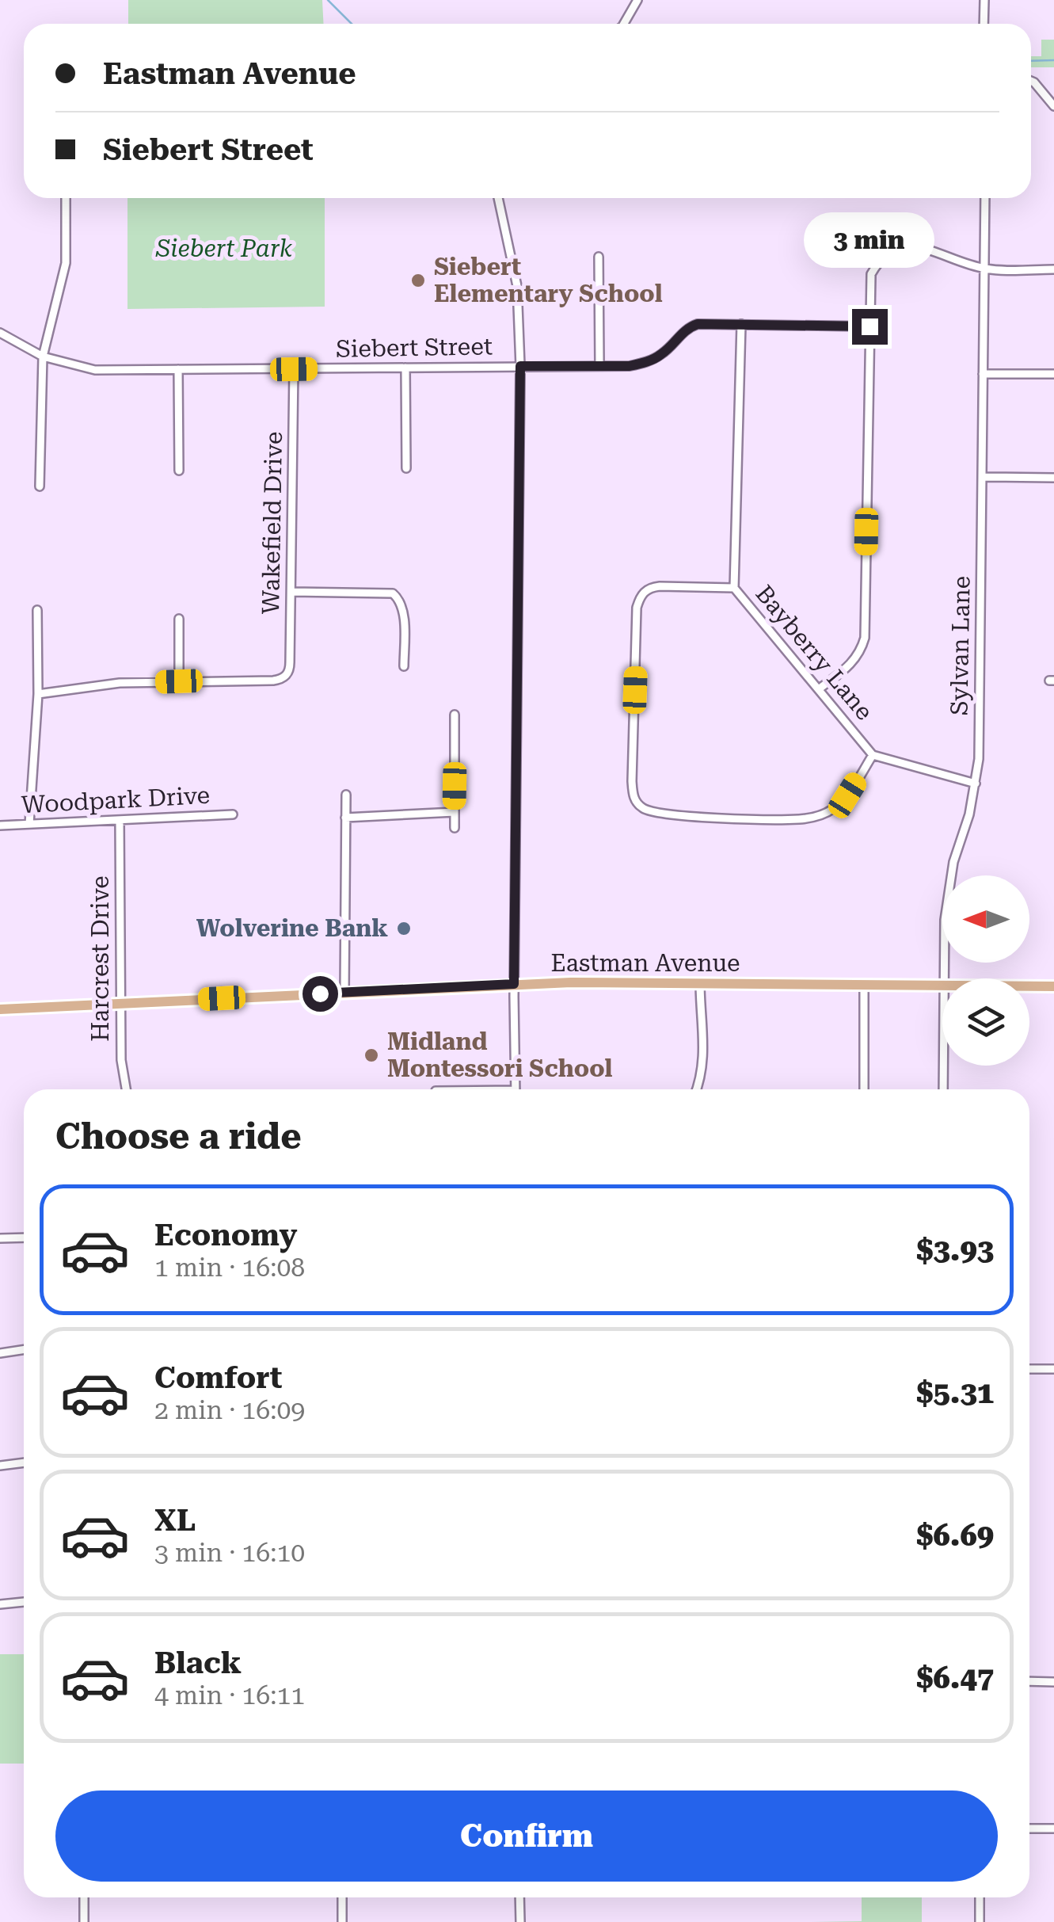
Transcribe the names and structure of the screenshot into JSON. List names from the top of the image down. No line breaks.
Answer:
{"streets":{"main road":["Eastman Avenue"],"street":["Siebert Street","Wakefield Drive","Sylvan Lane","Bayberry Lane","Woodpark Drive","Harcrest Drive"]},"crossings":[["Siebert Street","Wakefield Drive"],["Siebert Street","Bayberry Lane"],["Sylvan Lane","Bayberry Lane"],["Woodpark Drive","Harcrest Drive"],["Harcrest Drive","Eastman Avenue"]],"parks":["Siebert Park"],"places":["Siebert Elementary School","Wolverine Bank","Midland Montessori School"],"north":"left","page":{"banner":["Eastman Avenue","Siebert Street"],"bubble":"3 min","heading":"Choose a ride","list":[{"name":"Economy","note":"1 min · 16:08","value":"$3.93"},{"name":"Comfort","note":"2 min · 16:09","value":"$5.31"},{"name":"XL","note":"3 min · 16:10","value":"$6.69"},{"name":"Black","note":"4 min · 16:11","value":"$6.47"}],"buttons":"Confirm"}}
